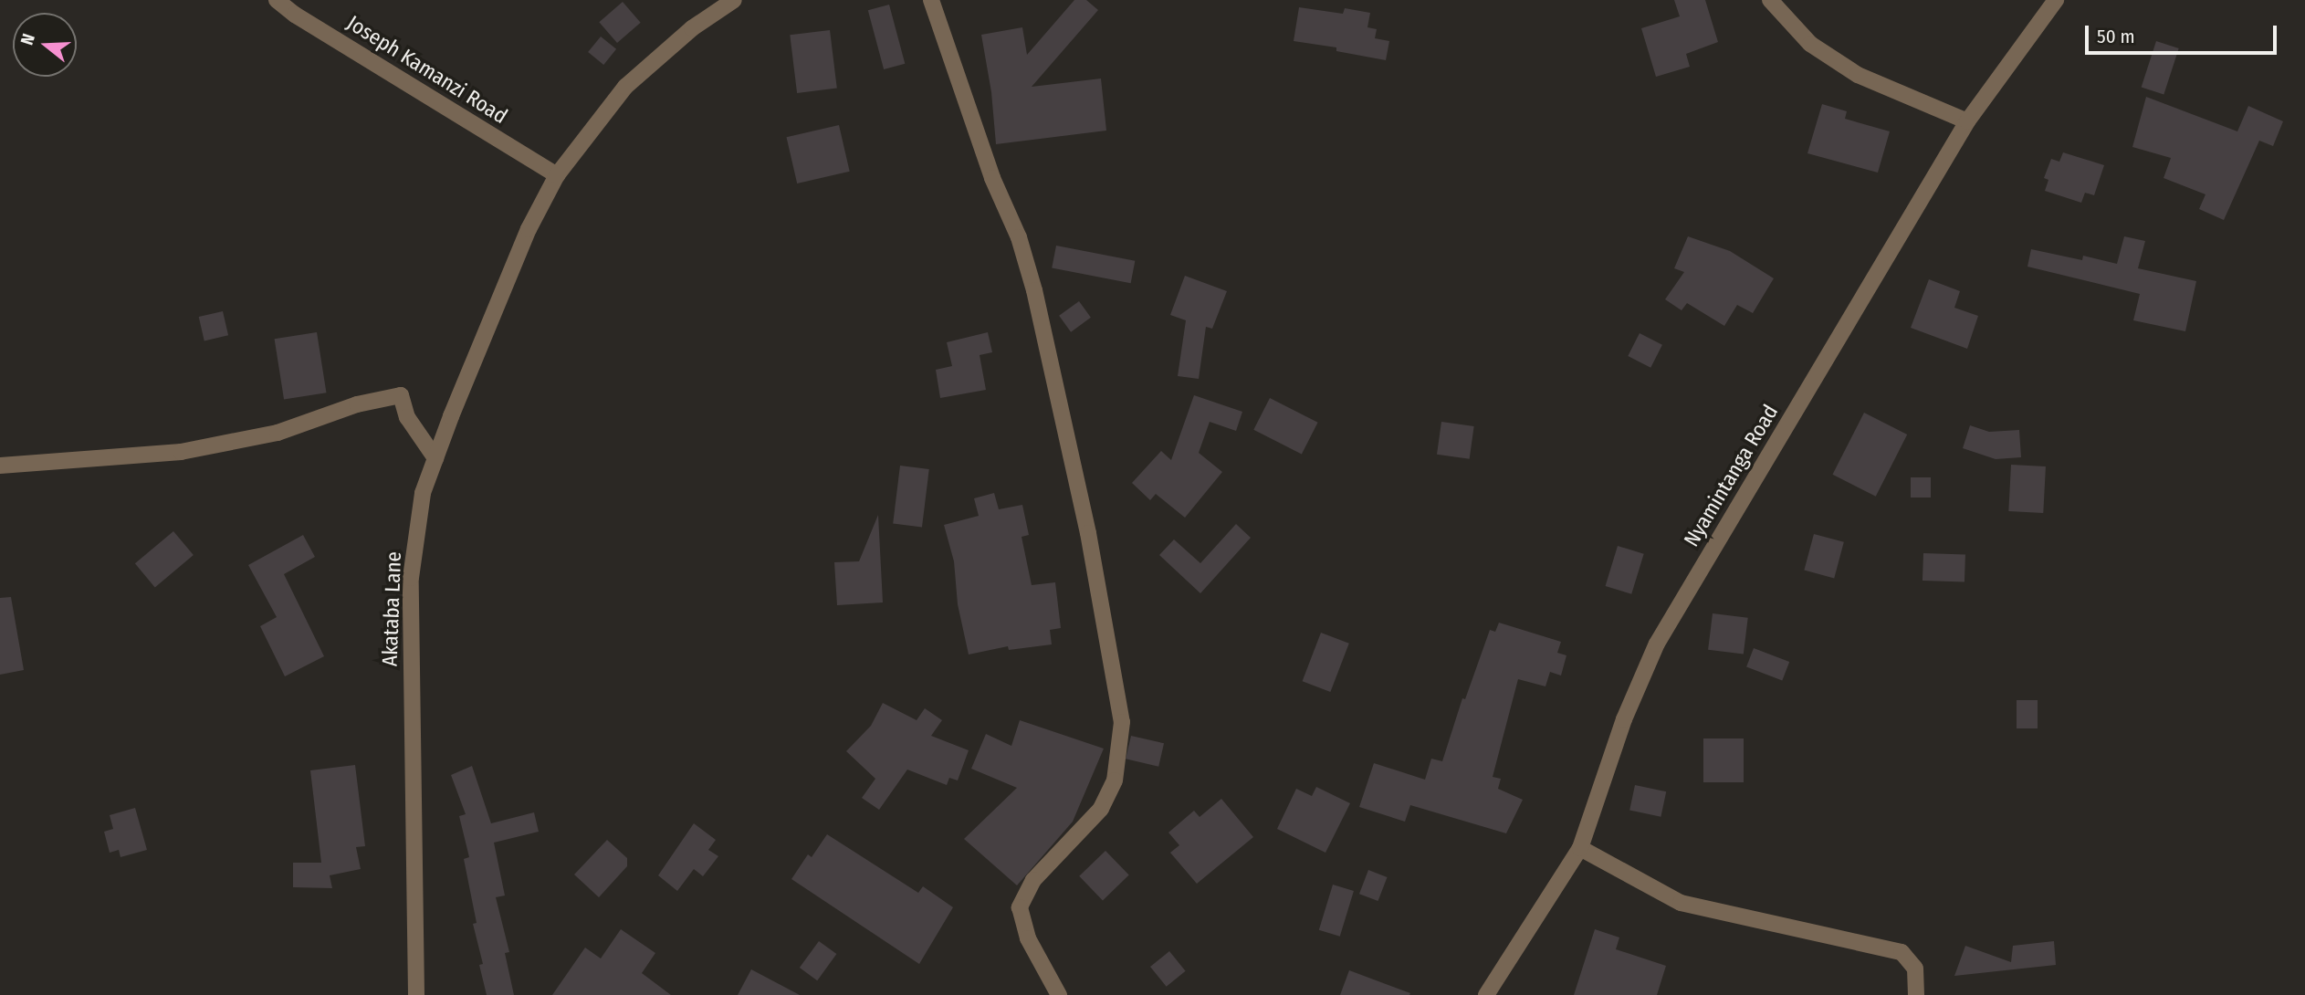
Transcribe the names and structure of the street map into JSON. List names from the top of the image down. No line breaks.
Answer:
{"streets":{"street":["Joseph Kamanzi Road","Nyamintanga Road","Akataba Lane"]},"crossings":[["Joseph Kamanzi Road","Akataba Lane"]],"scale_bar":"50 m","north":"left"}
